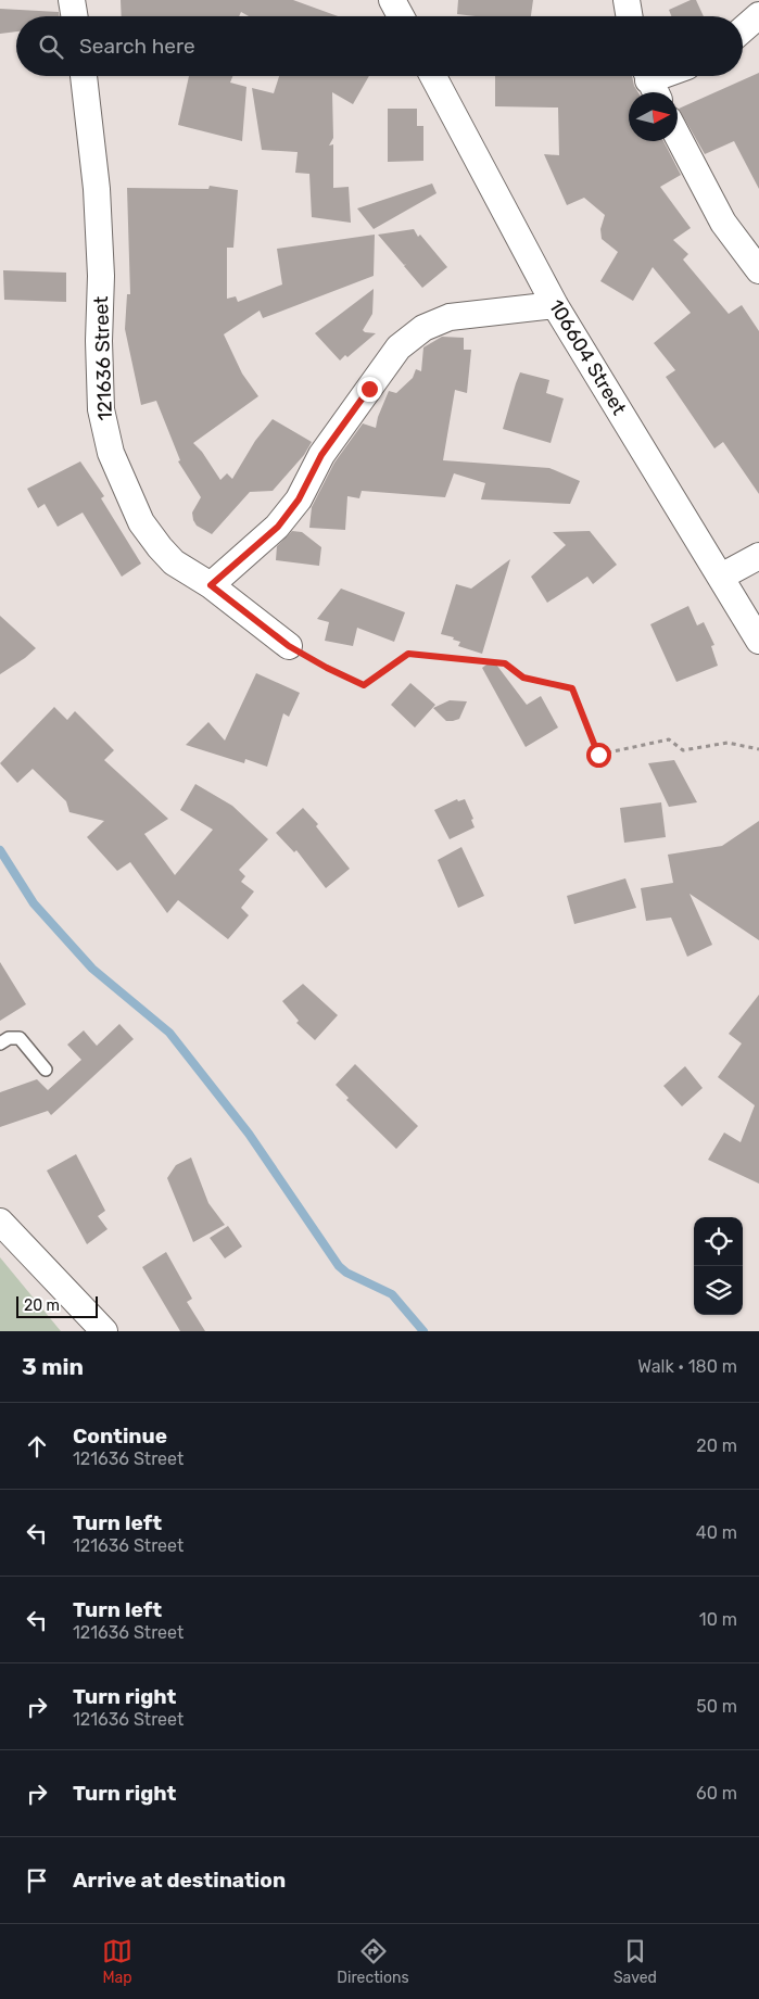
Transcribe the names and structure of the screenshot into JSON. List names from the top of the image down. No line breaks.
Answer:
{"streets":{"street":["106604 Street","121636 Street"]},"scale_bar":"20 m","north":"right","page":{"search":"Search here","scale":"20 m","heading":["3 min","Walk · 180 m"],"list":[["Continue","121636 Street","20 m"],["Turn left","121636 Street","40 m"],["Turn left","121636 Street","10 m"],["Turn right","121636 Street","50 m"],["Turn right","60 m"],"Arrive at destination"],"nav":["Map","Directions","Saved"]}}
